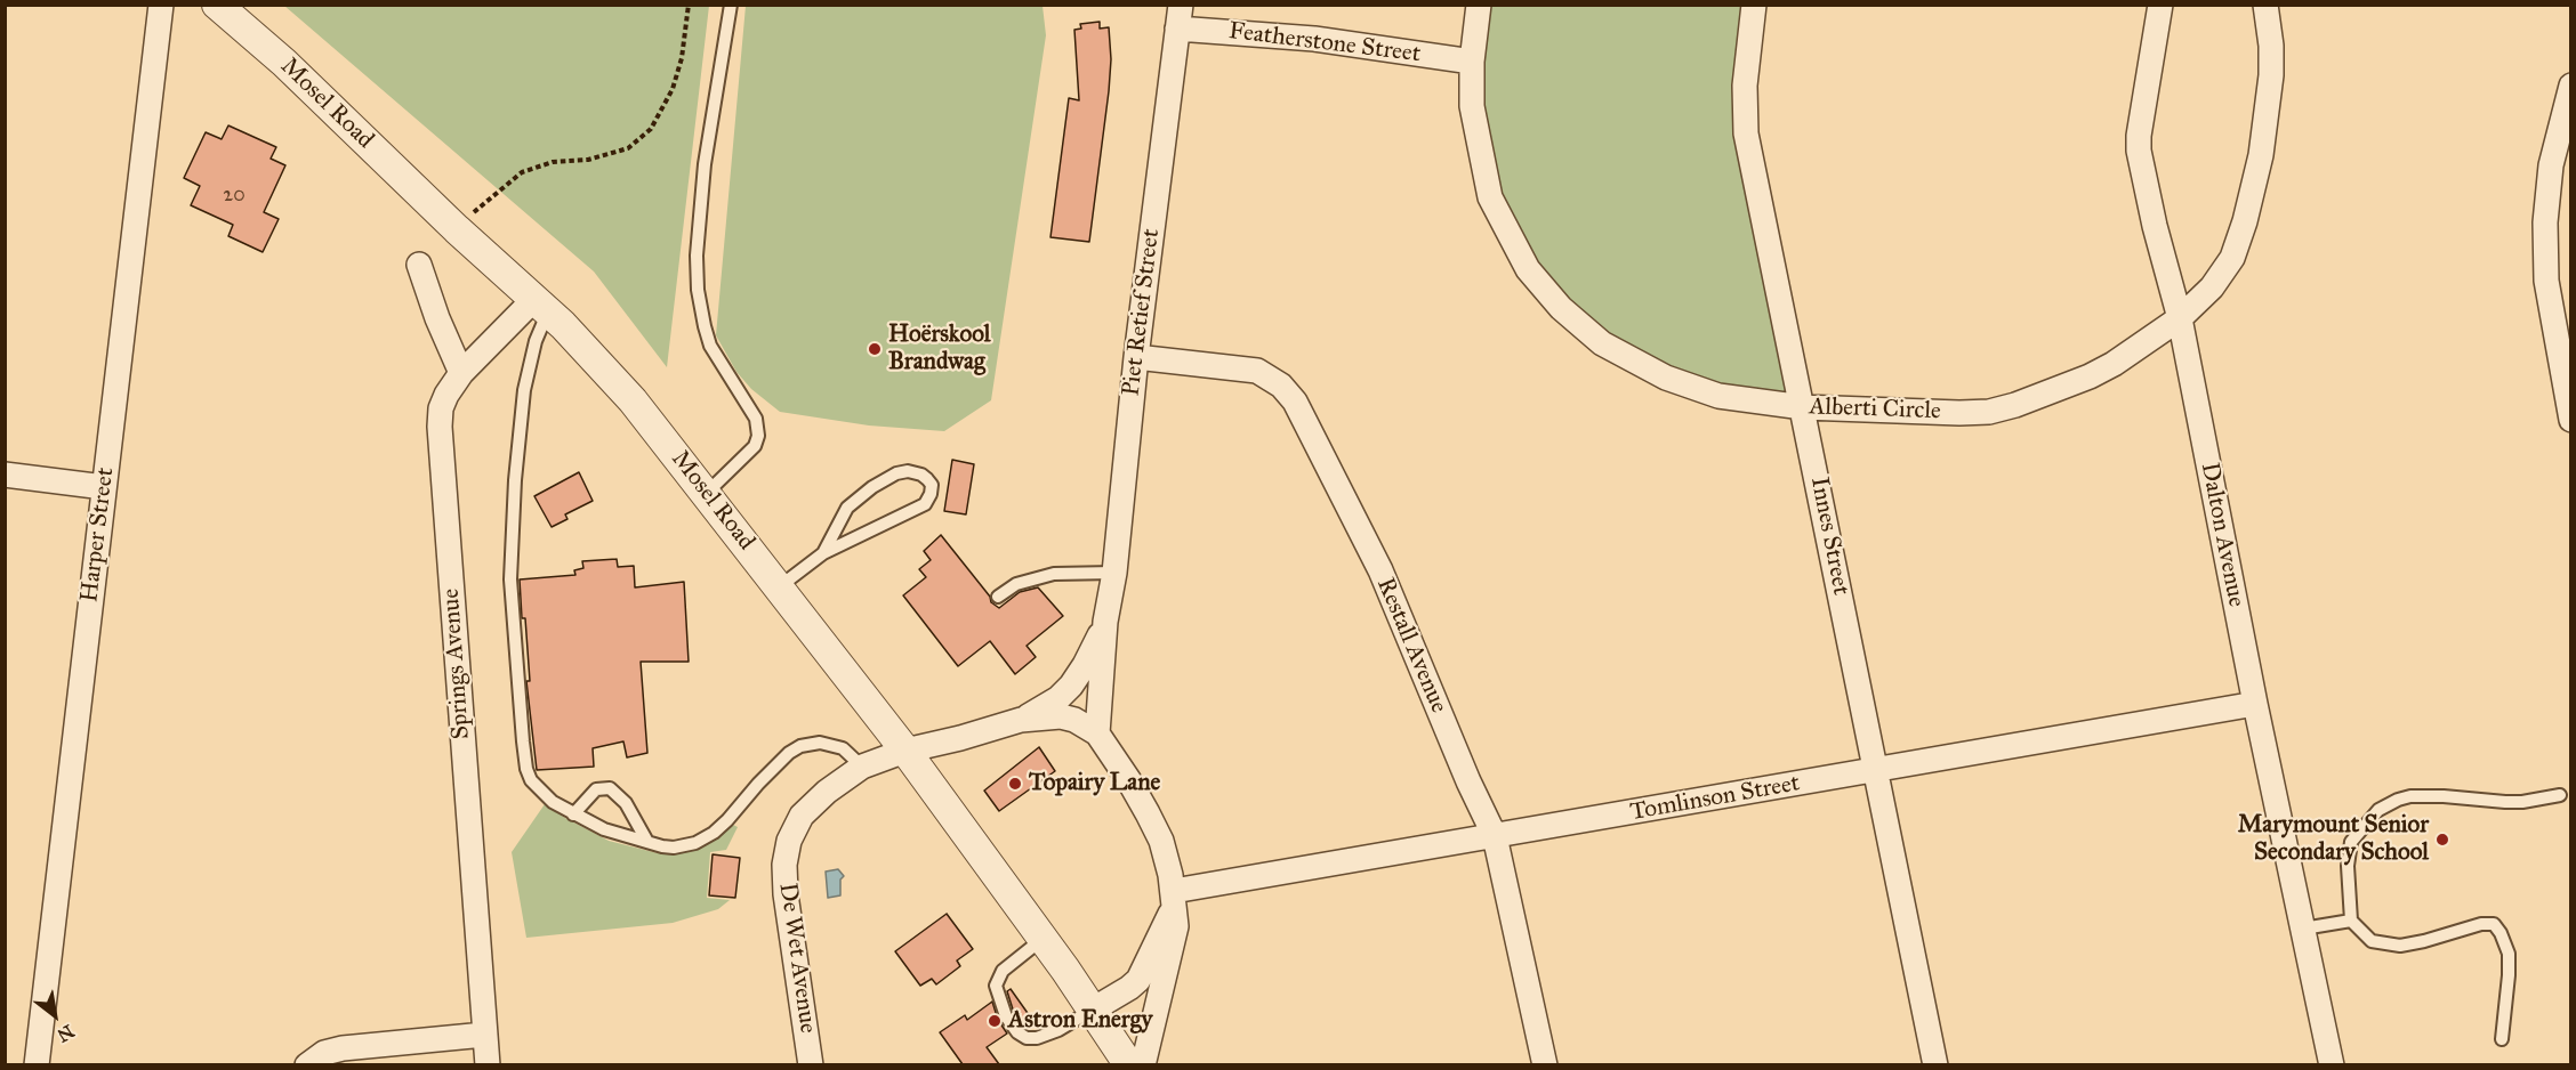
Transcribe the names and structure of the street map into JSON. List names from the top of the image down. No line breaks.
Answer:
{"streets":{"street":["Featherstone Street","Mosel Road","Piet Retief Street","Alberti Circle","Harper Street","Dalton Avenue","Innes Street","Restall Avenue","Springs Avenue","Tomlinson Street","De Wet Avenue"]},"crossings":[["Featherstone Street","Piet Retief Street"],["Featherstone Street","Alberti Circle"],["Mosel Road","Piet Retief Street"],["Mosel Road","Springs Avenue"],["Mosel Road","De Wet Avenue"],["Piet Retief Street","Restall Avenue"],["Piet Retief Street","Tomlinson Street"],["Piet Retief Street","De Wet Avenue"],["Alberti Circle","Dalton Avenue"],["Alberti Circle","Innes Street"],["Dalton Avenue","Tomlinson Street"],["Innes Street","Tomlinson Street"],["Restall Avenue","Tomlinson Street"]],"places":["Hoërskool Brandwag","Topairy Lane","Marymount Senior Secondary School","Astron Energy"],"house_numbers":["20"],"north":"bottom right"}
